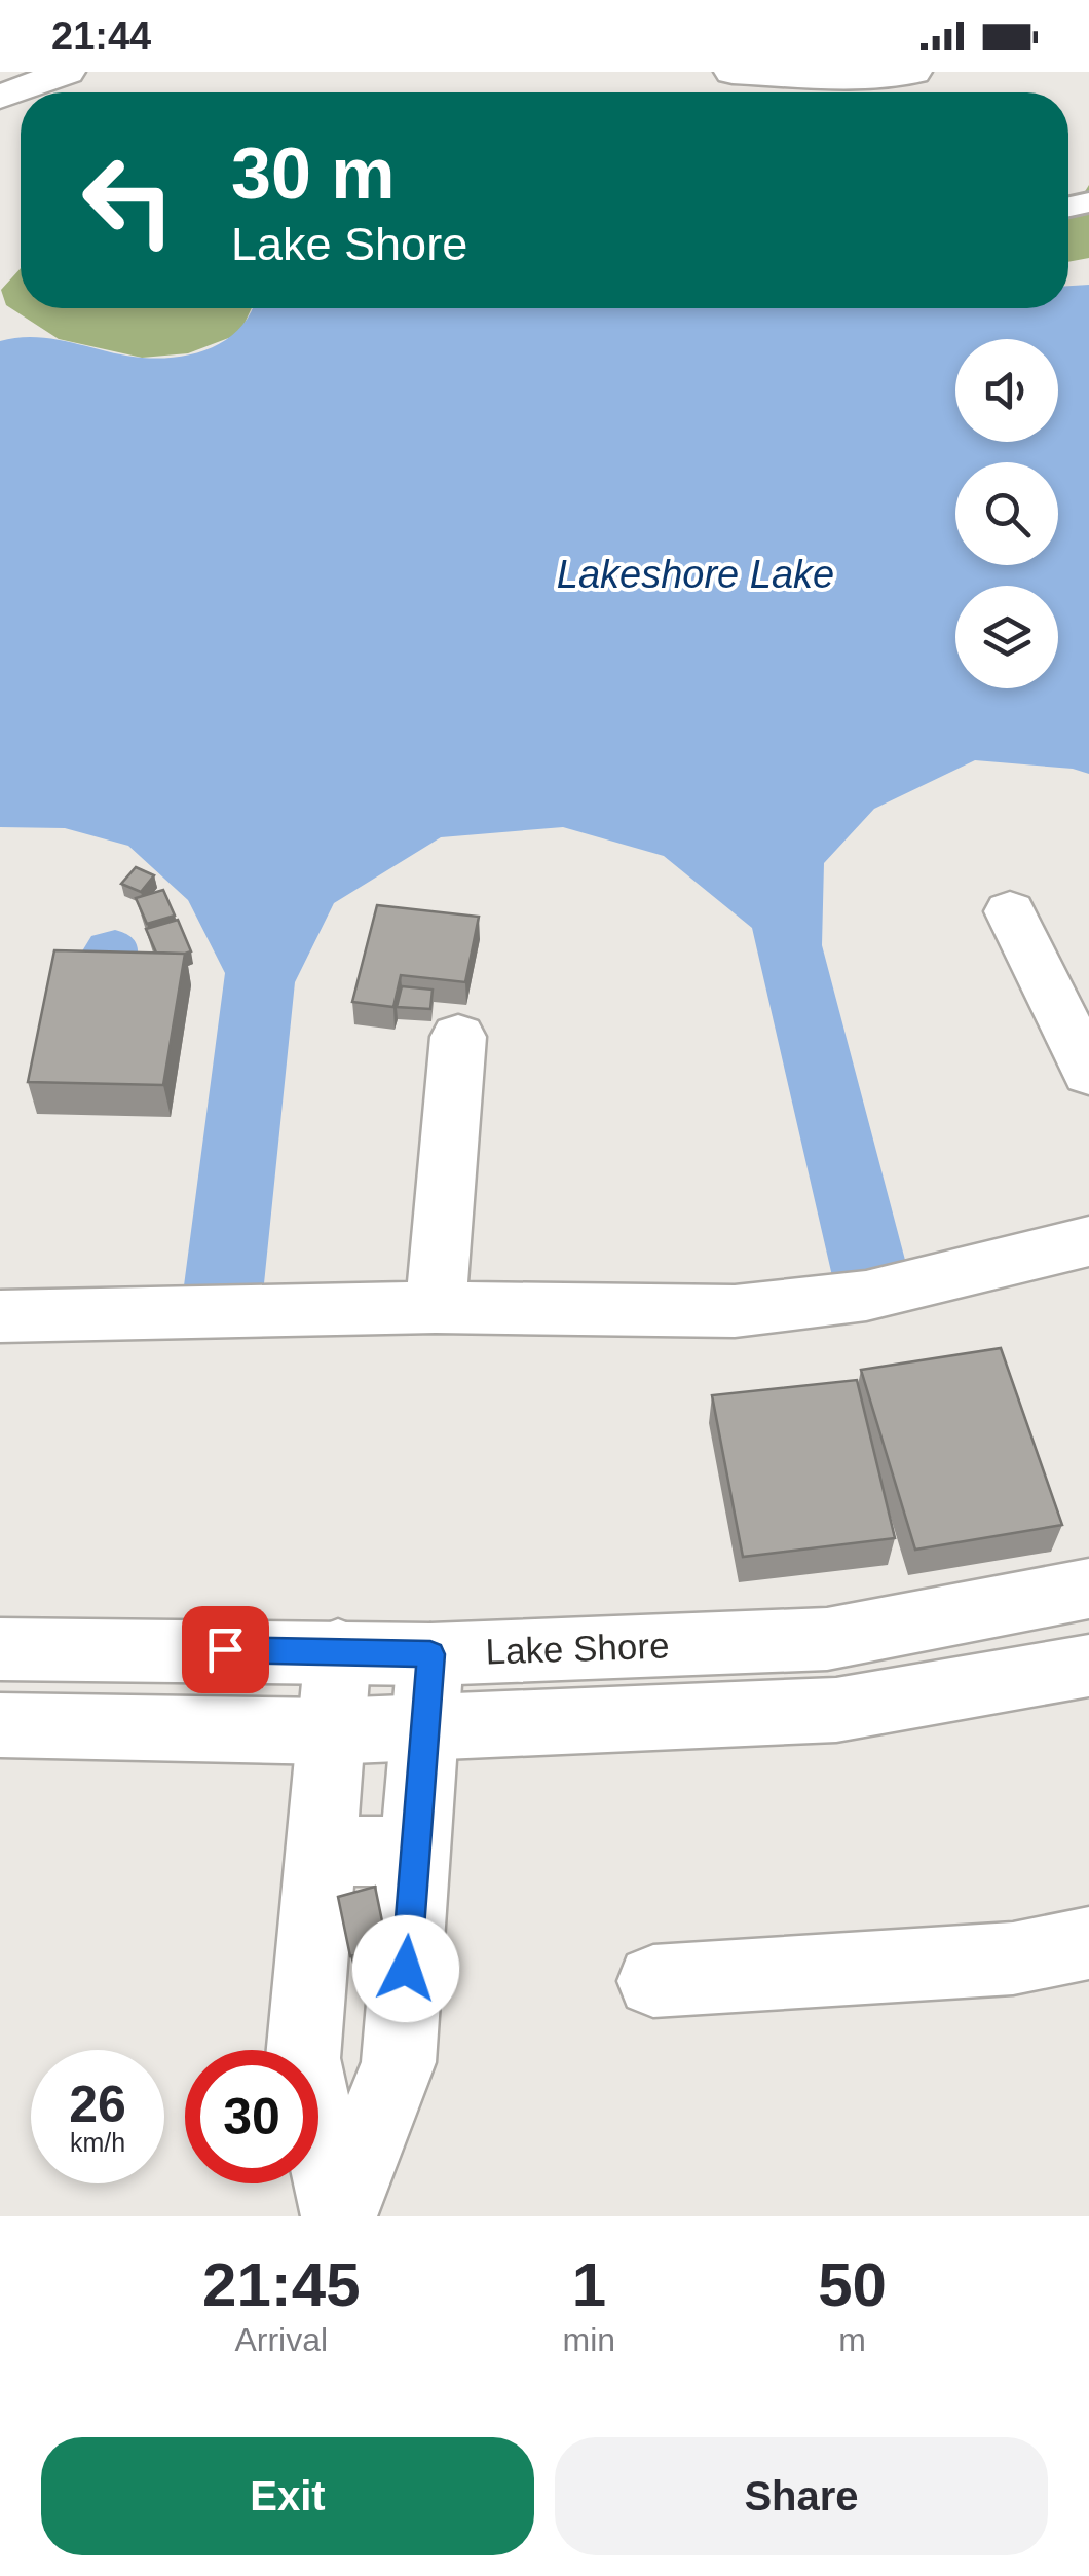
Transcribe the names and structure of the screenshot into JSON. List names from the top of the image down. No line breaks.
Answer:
{"streets":{"street":["Lake Shore"]},"water":["Lakeshore Lake"],"page":{"status":"21:44","turn":["30 m","Lake Shore"],"speed":"26 km/h","limit":"30","eta":["21:45","Arrival","1","min","50","m"],"buttons":["Exit","Share"]}}
